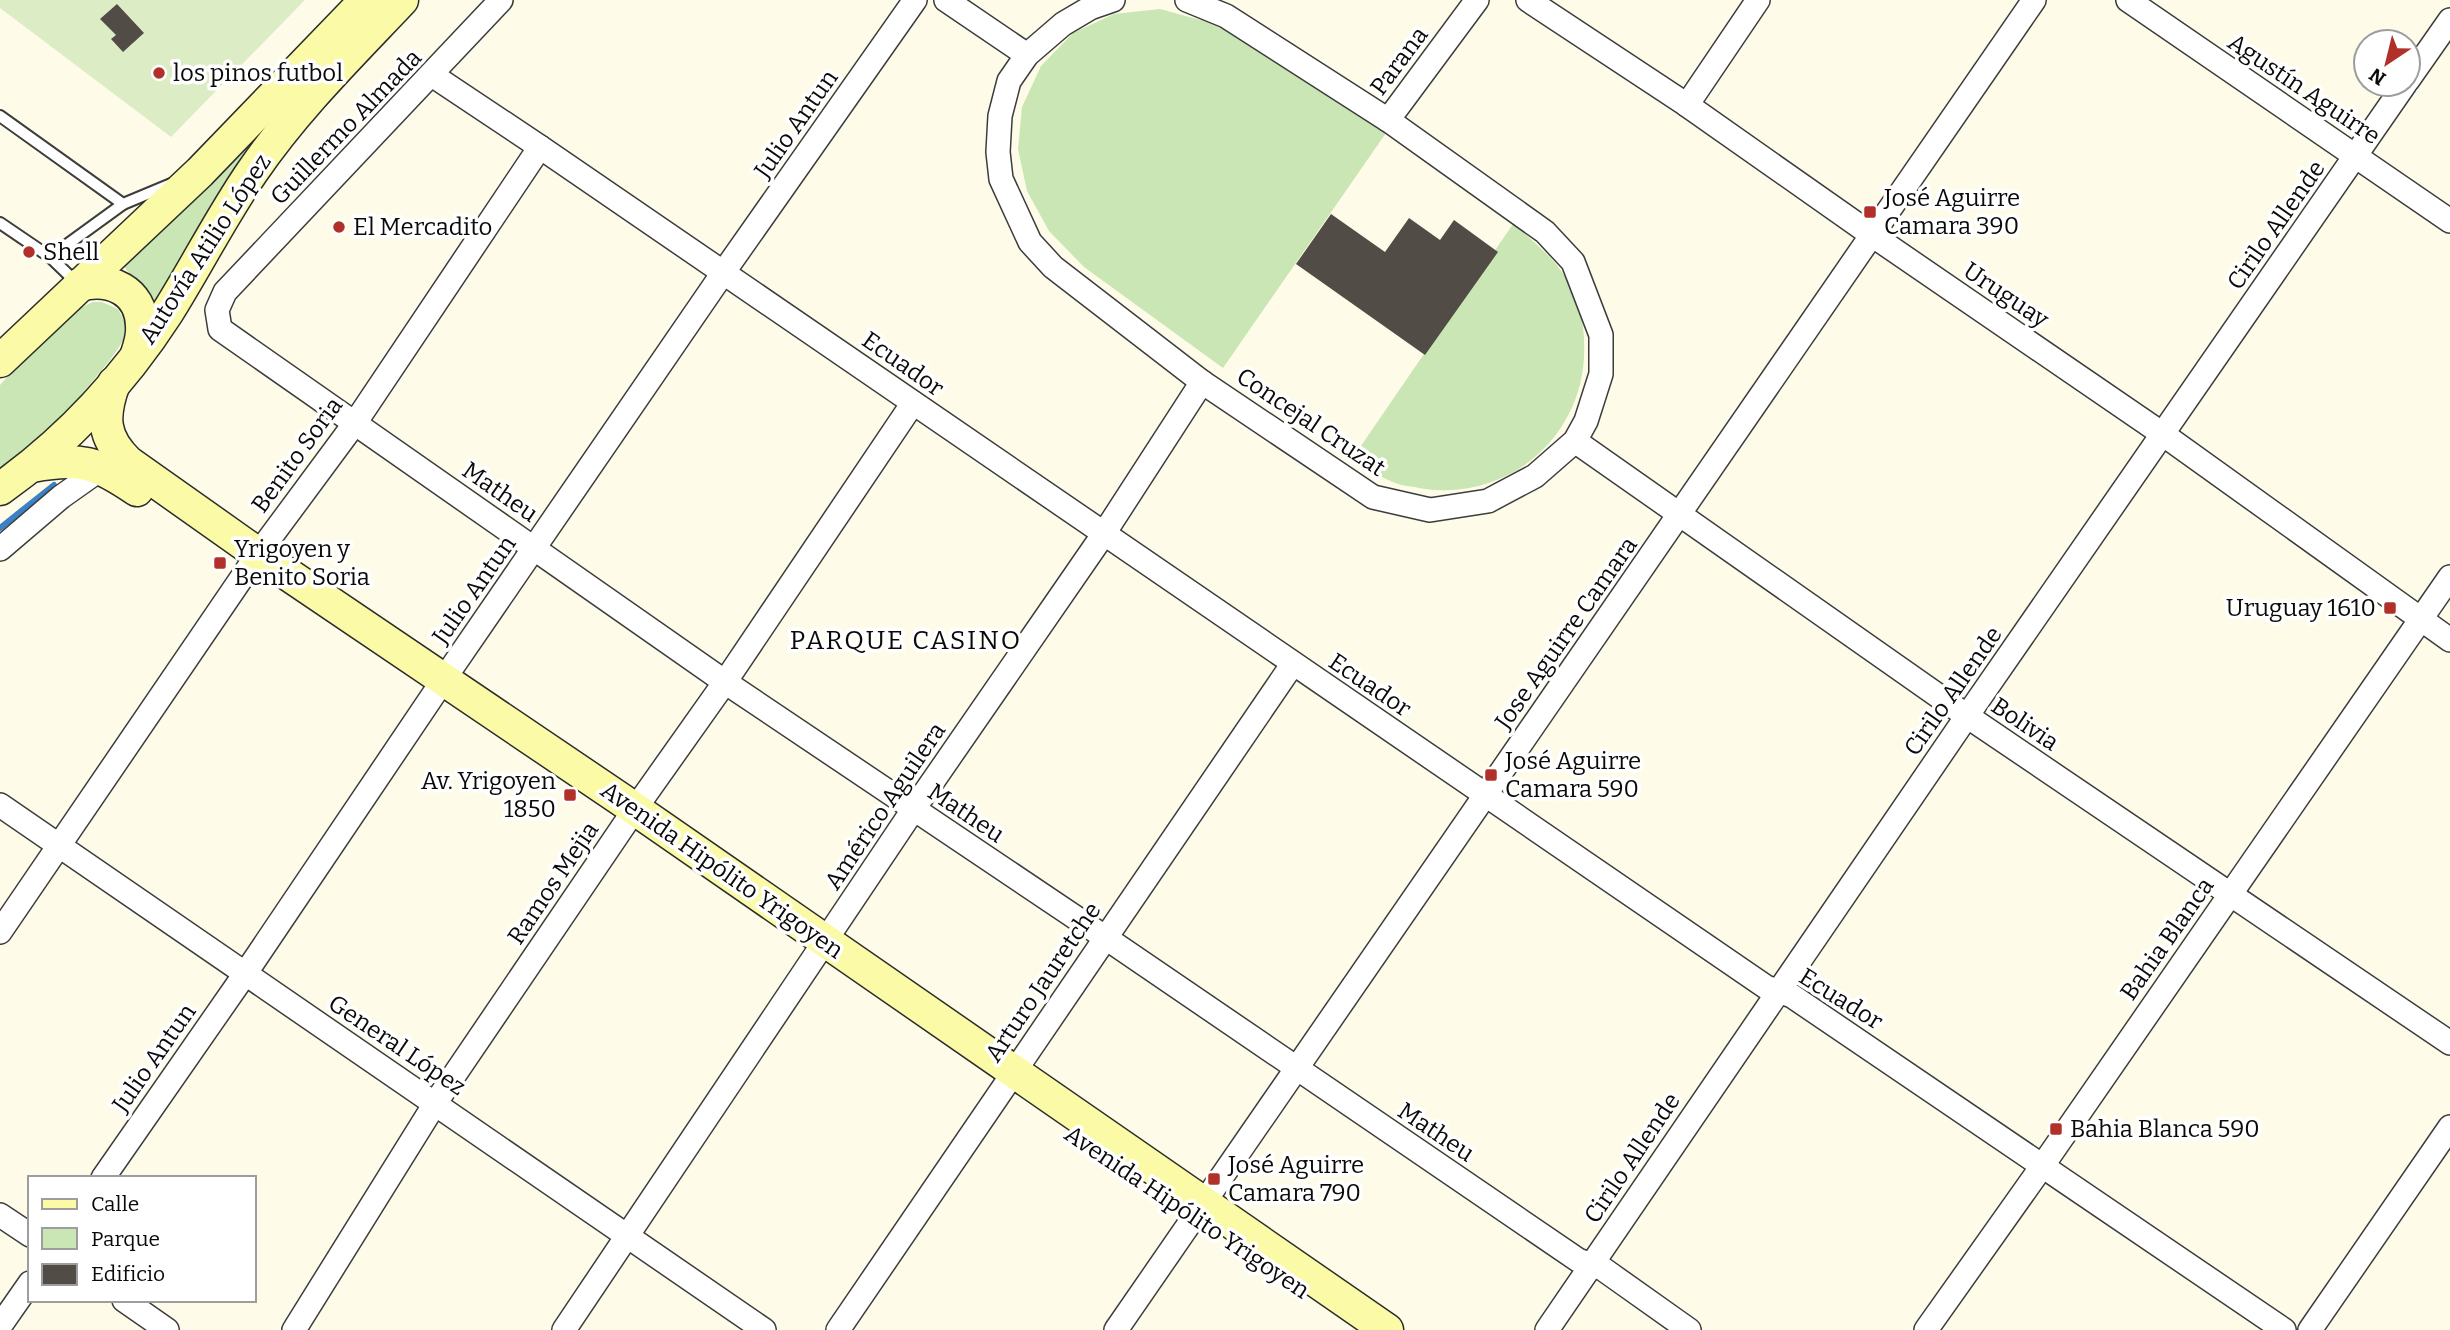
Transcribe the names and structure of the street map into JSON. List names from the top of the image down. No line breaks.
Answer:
{"streets":{"main road":["Autovía Atilio López","Avenida Hipólito Yrigoyen"],"street":["Parana","Agustín Aguirre","Julio Antun","Guillermo Almada","Cirilo Allende","Uruguay","Ecuador","Concejal Cruzat","Benito Soria","Matheu","Jose Aguirre Camara","Bolivia","Américo Aguilera","Ramos Mejia","Bahia Blanca","Arturo Jauretche","General López"]},"crossings":[["Parana","Concejal Cruzat"],["Agustín Aguirre","Cirilo Allende"],["Julio Antun","Ecuador"],["Julio Antun","Matheu"],["Julio Antun","Avenida Hipólito Yrigoyen"],["Julio Antun","General López"],["Guillermo Almada","Ecuador"],["Guillermo Almada","Matheu"],["Cirilo Allende","Uruguay"],["Cirilo Allende","Ecuador"],["Cirilo Allende","Matheu"],["Cirilo Allende","Bolivia"],["Autovía Atilio López","Avenida Hipólito Yrigoyen"],["Uruguay","Jose Aguirre Camara"],["Uruguay","Bahia Blanca"],["Ecuador","Benito Soria"],["Ecuador","Jose Aguirre Camara"],["Ecuador","Américo Aguilera"],["Ecuador","Ramos Mejia"],["Ecuador","Bahia Blanca"],["Ecuador","Arturo Jauretche"],["Concejal Cruzat","Bolivia"],["Concejal Cruzat","Américo Aguilera"],["Benito Soria","Matheu"],["Benito Soria","Avenida Hipólito Yrigoyen"],["Benito Soria","General López"],["Matheu","Jose Aguirre Camara"],["Matheu","Américo Aguilera"],["Matheu","Ramos Mejia"],["Matheu","Arturo Jauretche"],["Jose Aguirre Camara","Bolivia"],["Jose Aguirre Camara","Avenida Hipólito Yrigoyen"],["Bolivia","Bahia Blanca"],["Américo Aguilera","Avenida Hipólito Yrigoyen"],["Américo Aguilera","General López"],["Avenida Hipólito Yrigoyen","Ramos Mejia"],["Avenida Hipólito Yrigoyen","Arturo Jauretche"],["Ramos Mejia","General López"]],"districts":["PARQUE CASINO"],"places":{"other":["los pinos futbol","El Mercadito","Shell"],"transit":["José Aguirre Camara 390","Yrigoyen y Benito Soria","Uruguay 1610","José Aguirre Camara 590","Av. Yrigoyen 1850","Bahia Blanca 590","José Aguirre Camara 790"]},"legend":["Calle","Parque","Edificio"],"north":"bottom left"}
